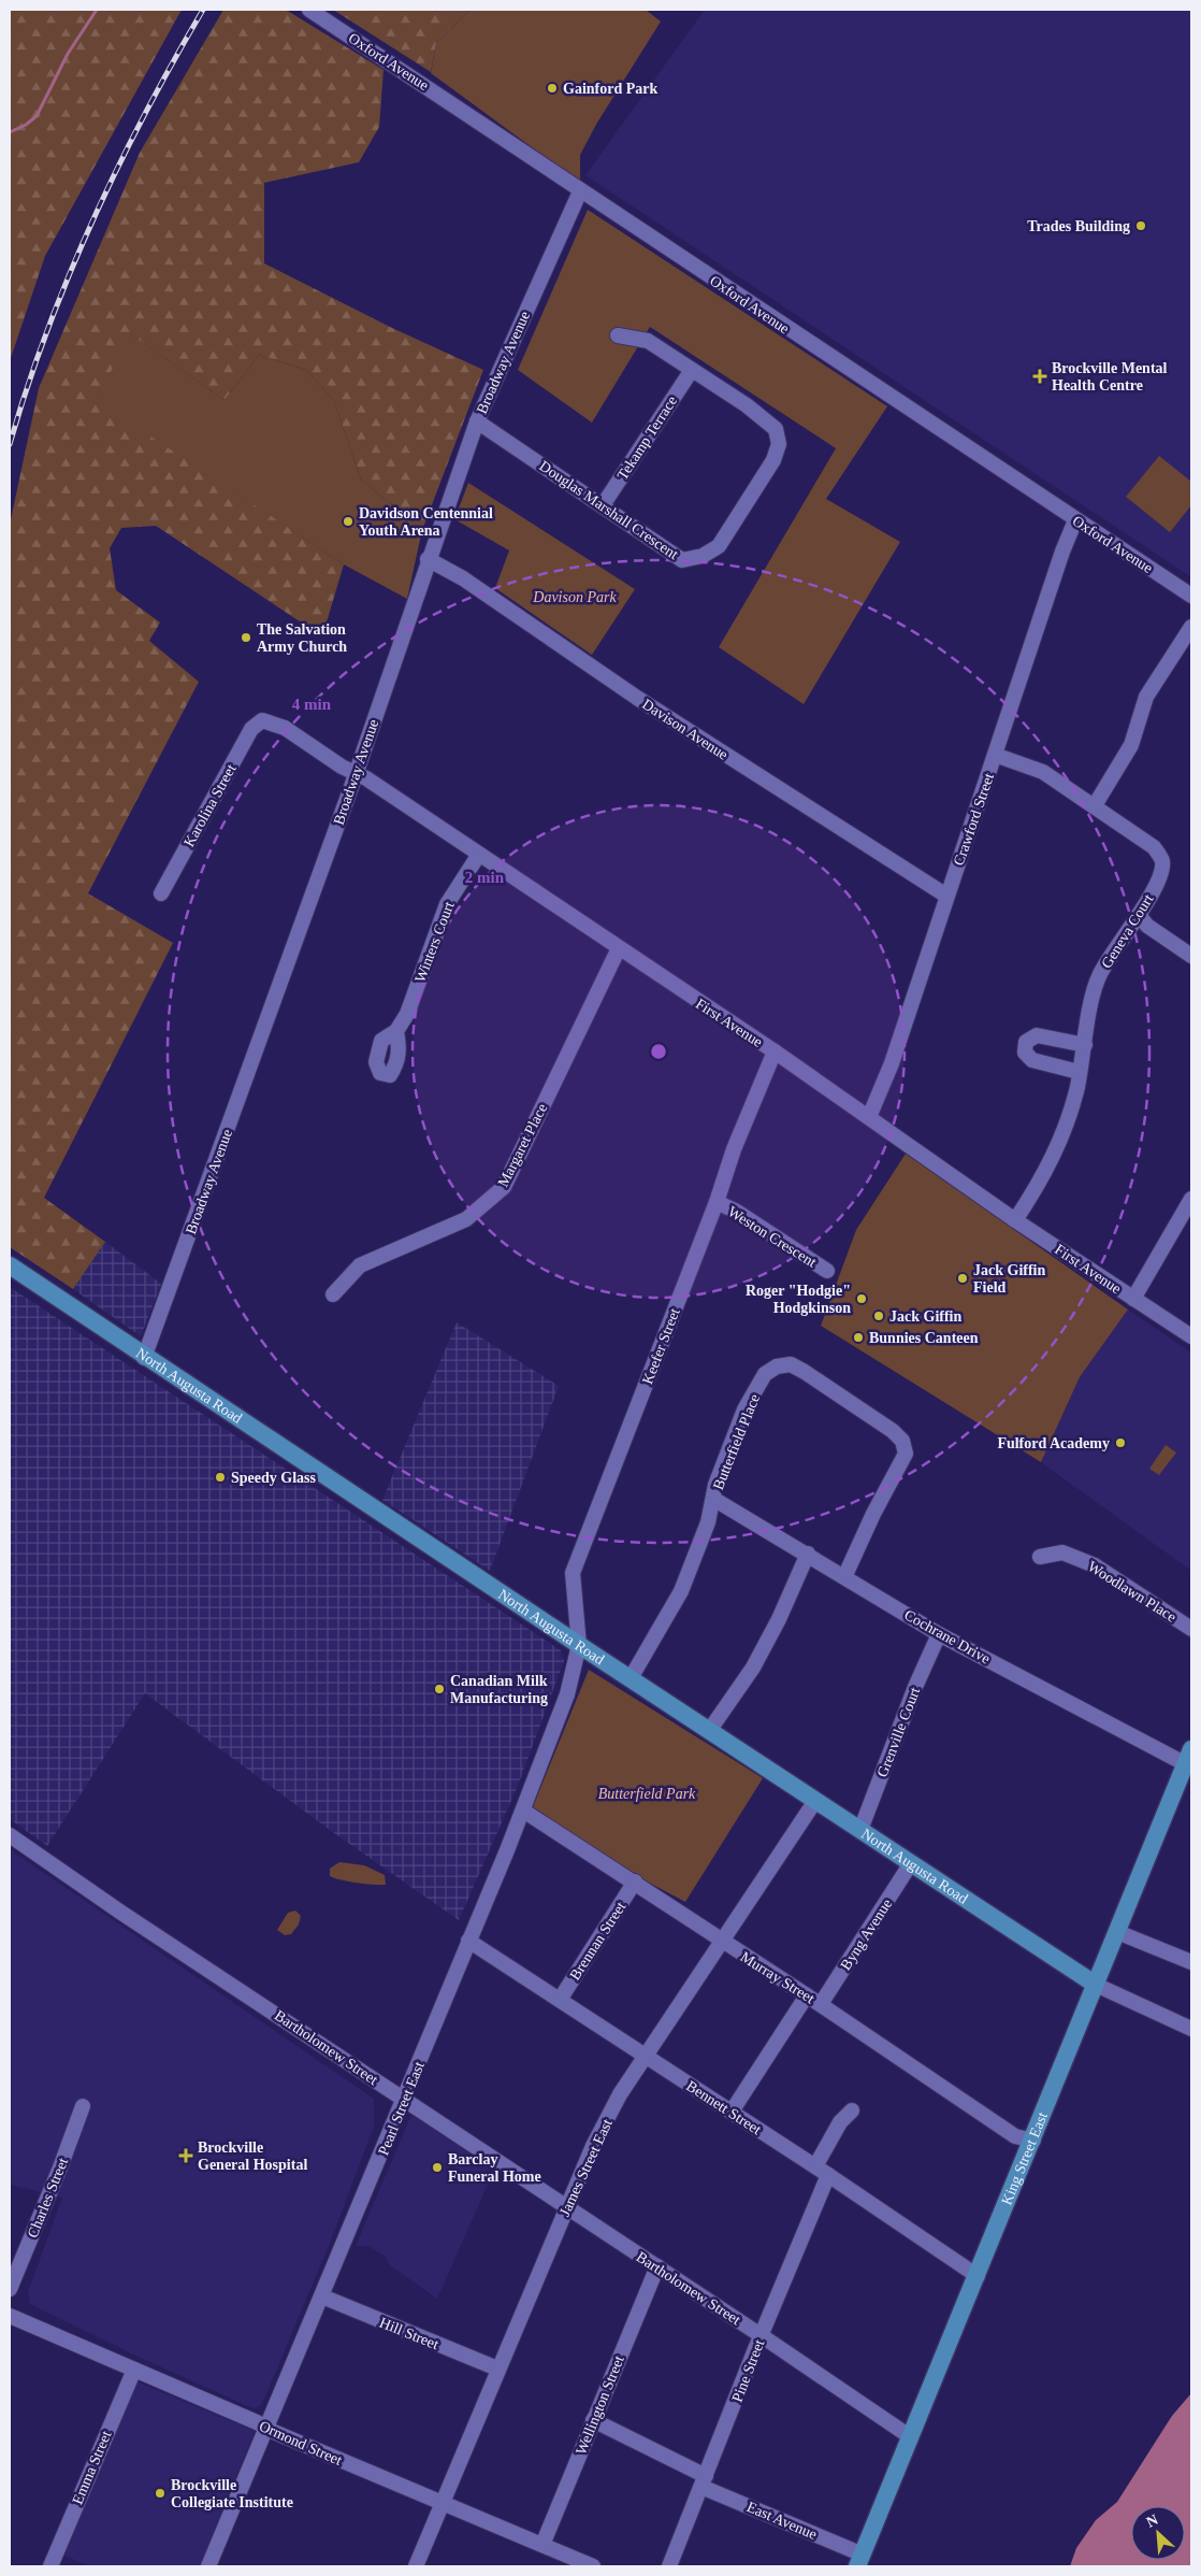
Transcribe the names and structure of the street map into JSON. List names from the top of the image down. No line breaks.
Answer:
{"streets":{"main road":["North Augusta Road","King Street East"],"street":["Oxford Avenue","Broadway Avenue","Tekamp Terrace","Douglas Marshall Crescent","Davison Avenue","Karolina Street","Crawford Street","Geneva Court","Winters Court","First Avenue","Margaret Place","Weston Crescent","Keefer Street","Butterfield Place","Woodlawn Place","Cochrane Drive","Grenville Court","Byng Avenue","Brennan Street","Murray Street","Bartholomew Street","Bennett Street","Pearl Street East","James Street East","Charles Street","Hill Street","Pine Street","Wellington Street","Ormond Street","Emma Street","East Avenue"]},"crossings":[["Oxford Avenue","Broadway Avenue"],["Oxford Avenue","Crawford Street"],["Broadway Avenue","Douglas Marshall Crescent"],["Broadway Avenue","Davison Avenue"],["Broadway Avenue","First Avenue"],["Broadway Avenue","North Augusta Road"],["Tekamp Terrace","Douglas Marshall Crescent"],["Davison Avenue","Crawford Street"],["Karolina Street","First Avenue"],["Crawford Street","Geneva Court"],["Crawford Street","First Avenue"],["Geneva Court","First Avenue"],["Winters Court","First Avenue"],["First Avenue","Margaret Place"],["First Avenue","Keefer Street"],["Weston Crescent","Keefer Street"],["Keefer Street","North Augusta Road"],["Keefer Street","Pearl Street East"],["North Augusta Road","Butterfield Place"],["North Augusta Road","Grenville Court"],["North Augusta Road","Byng Avenue"],["North Augusta Road","Pearl Street East"],["North Augusta Road","King Street East"],["North Augusta Road","James Street East"],["Butterfield Place","Cochrane Drive"],["Cochrane Drive","Grenville Court"],["Cochrane Drive","King Street East"],["Byng Avenue","Murray Street"],["Brennan Street","Murray Street"],["Brennan Street","Bennett Street"],["Murray Street","Pearl Street East"],["Murray Street","King Street East"],["Murray Street","James Street East"],["Bartholomew Street","Pearl Street East"],["Bartholomew Street","King Street East"],["Bartholomew Street","James Street East"],["Bartholomew Street","Pine Street"],["Bartholomew Street","Wellington Street"],["Bennett Street","Pearl Street East"],["Bennett Street","King Street East"],["Bennett Street","James Street East"],["Bennett Street","Pine Street"],["Pearl Street East","Hill Street"],["Pearl Street East","Ormond Street"],["King Street East","East Avenue"],["James Street East","Hill Street"],["James Street East","Ormond Street"],["Pine Street","East Avenue"],["Wellington Street","Ormond Street"],["Wellington Street","East Avenue"],["Ormond Street","Emma Street"]],"parks":["Davison Park","Butterfield Park"],"places":{"other":["Gainford Park","Trades Building","Davidson Centennial Youth Arena","The Salvation Army Church","Jack Giffin Field","Roger \"Hodgie\" Hodgkinson","Jack Giffin","Bunnies Canteen","Fulford Academy","Speedy Glass","Canadian Milk Manufacturing","Barclay Funeral Home","Brockville Collegiate Institute"],"health":["Brockville Mental Health Centre","Brockville General Hospital"]},"north":"top left","rings":["4 min","2 min"]}
